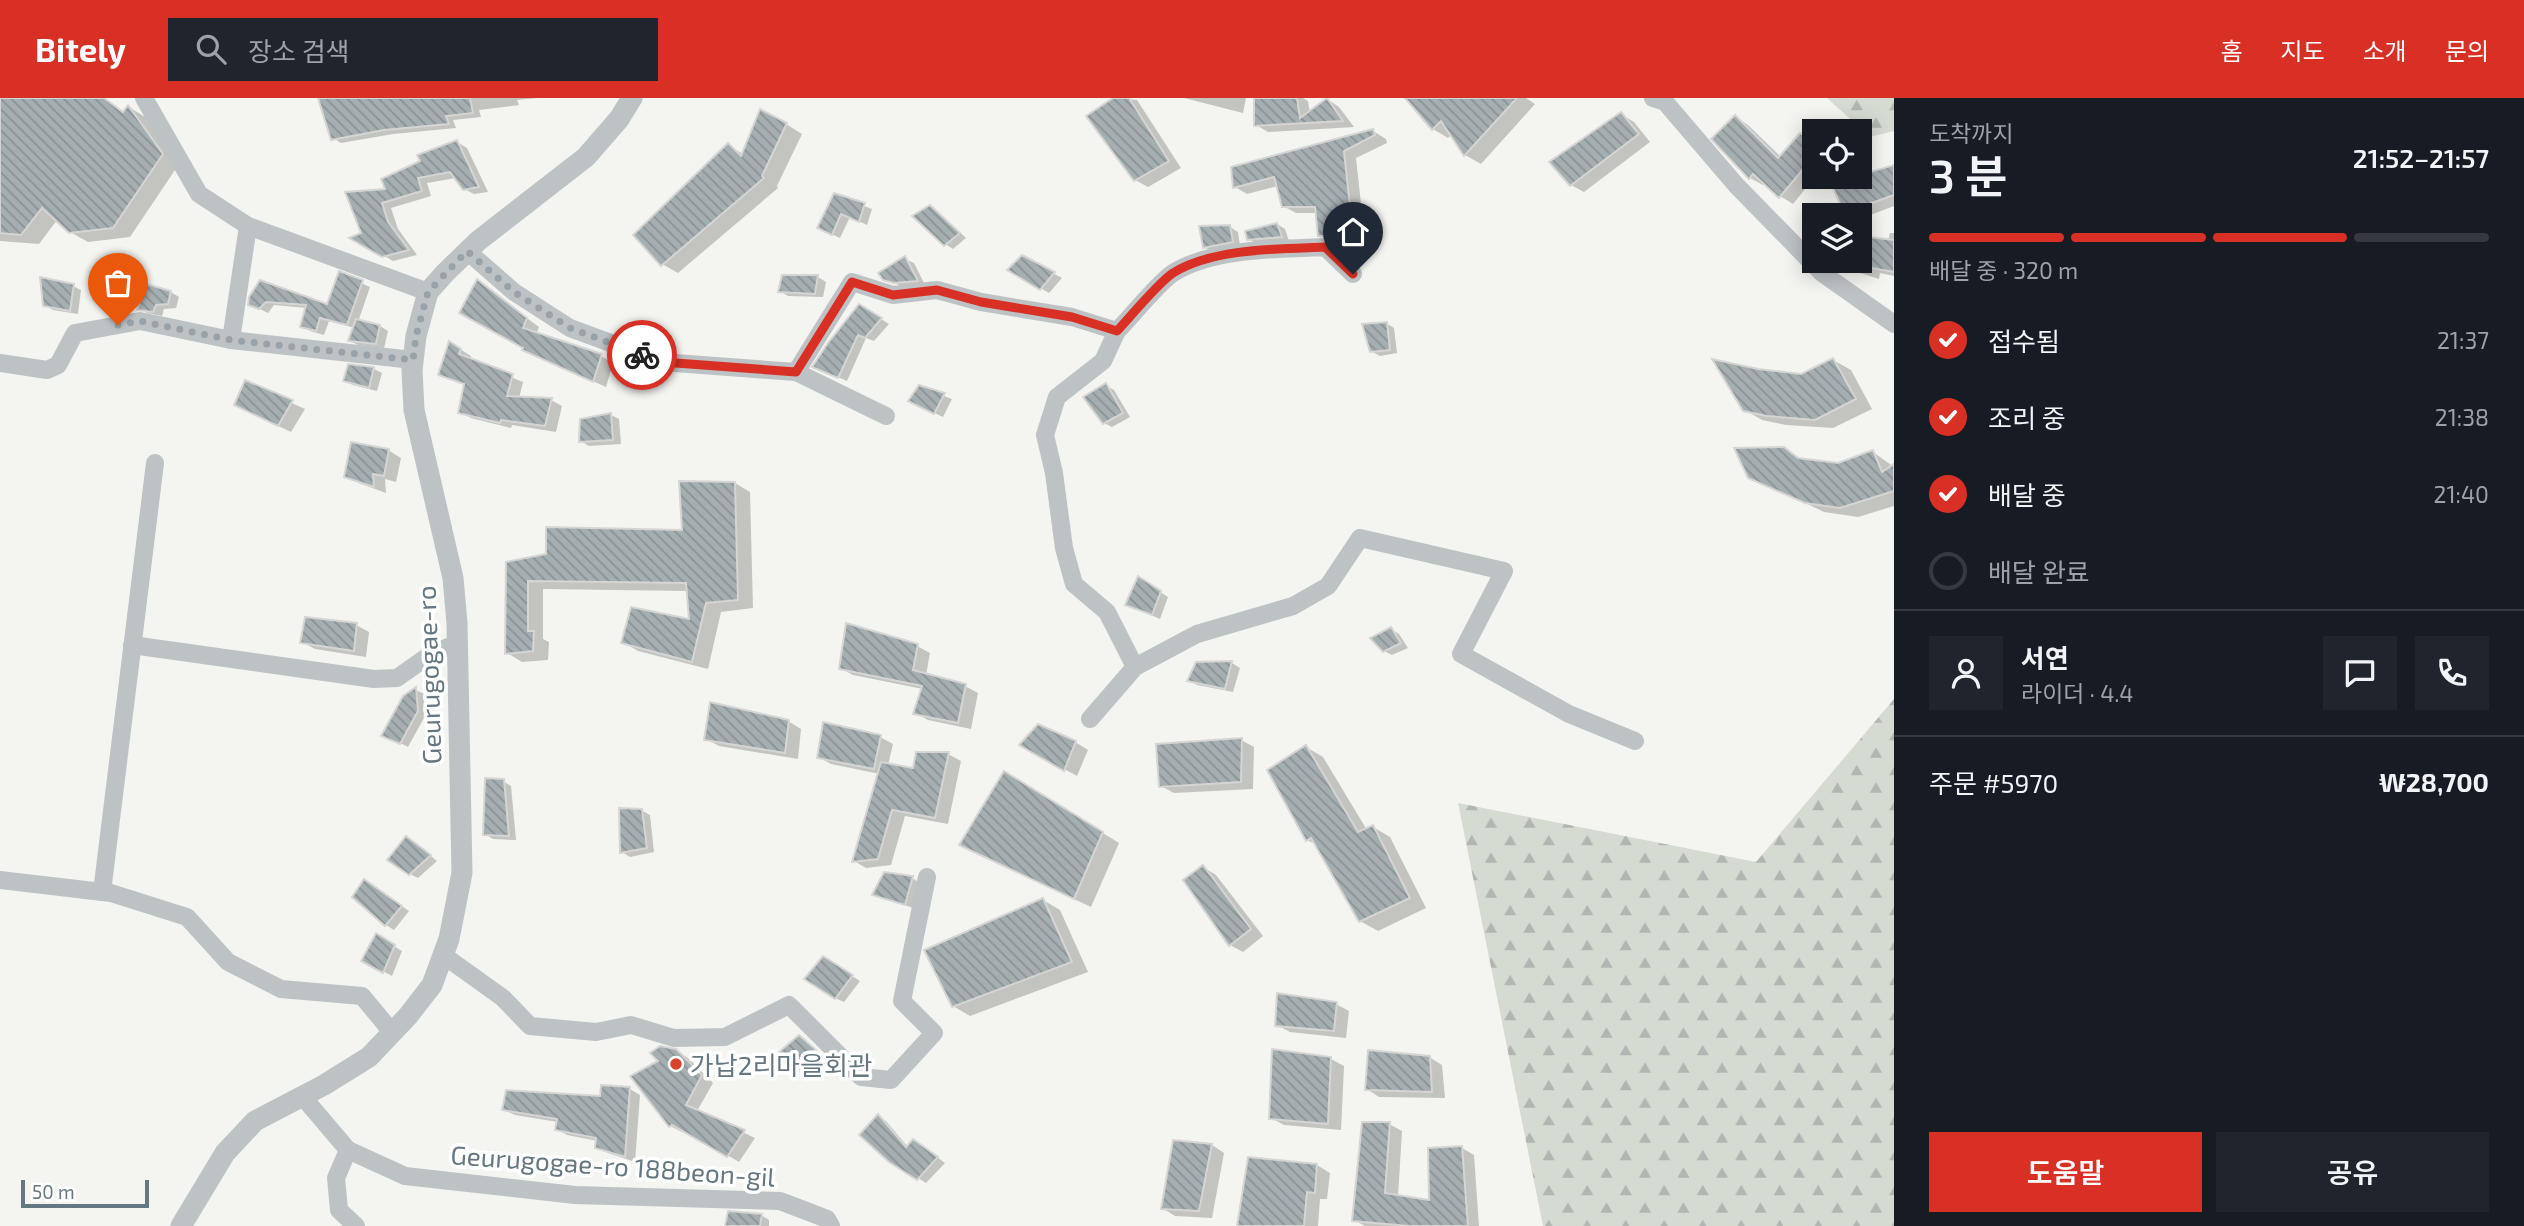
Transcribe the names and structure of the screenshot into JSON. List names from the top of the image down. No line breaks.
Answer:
{"streets":{"street":["Geurugogae-ro","Geurugogae-ro 188beon-gil"]},"crossings":[["Geurugogae-ro","Geurugogae-ro 188beon-gil"]],"places":["가납2리마을회관"],"scale_bar":"50 m","page":{"header":"Bitely","search":"장소 검색","nav":["홈","지도","소개","문의"],"heading":["3 분","도착까지","21:52–21:57"],"panel":["서연","라이더 · 4.4","주문 #5970","₩28,700"],"bar":"배달 중 · 320 m","list":[["접수됨","21:37"],["조리 중","21:38"],["배달 중","21:40"],"배달 완료"],"buttons":["도움말","공유"],"scale":"50 m"}}
